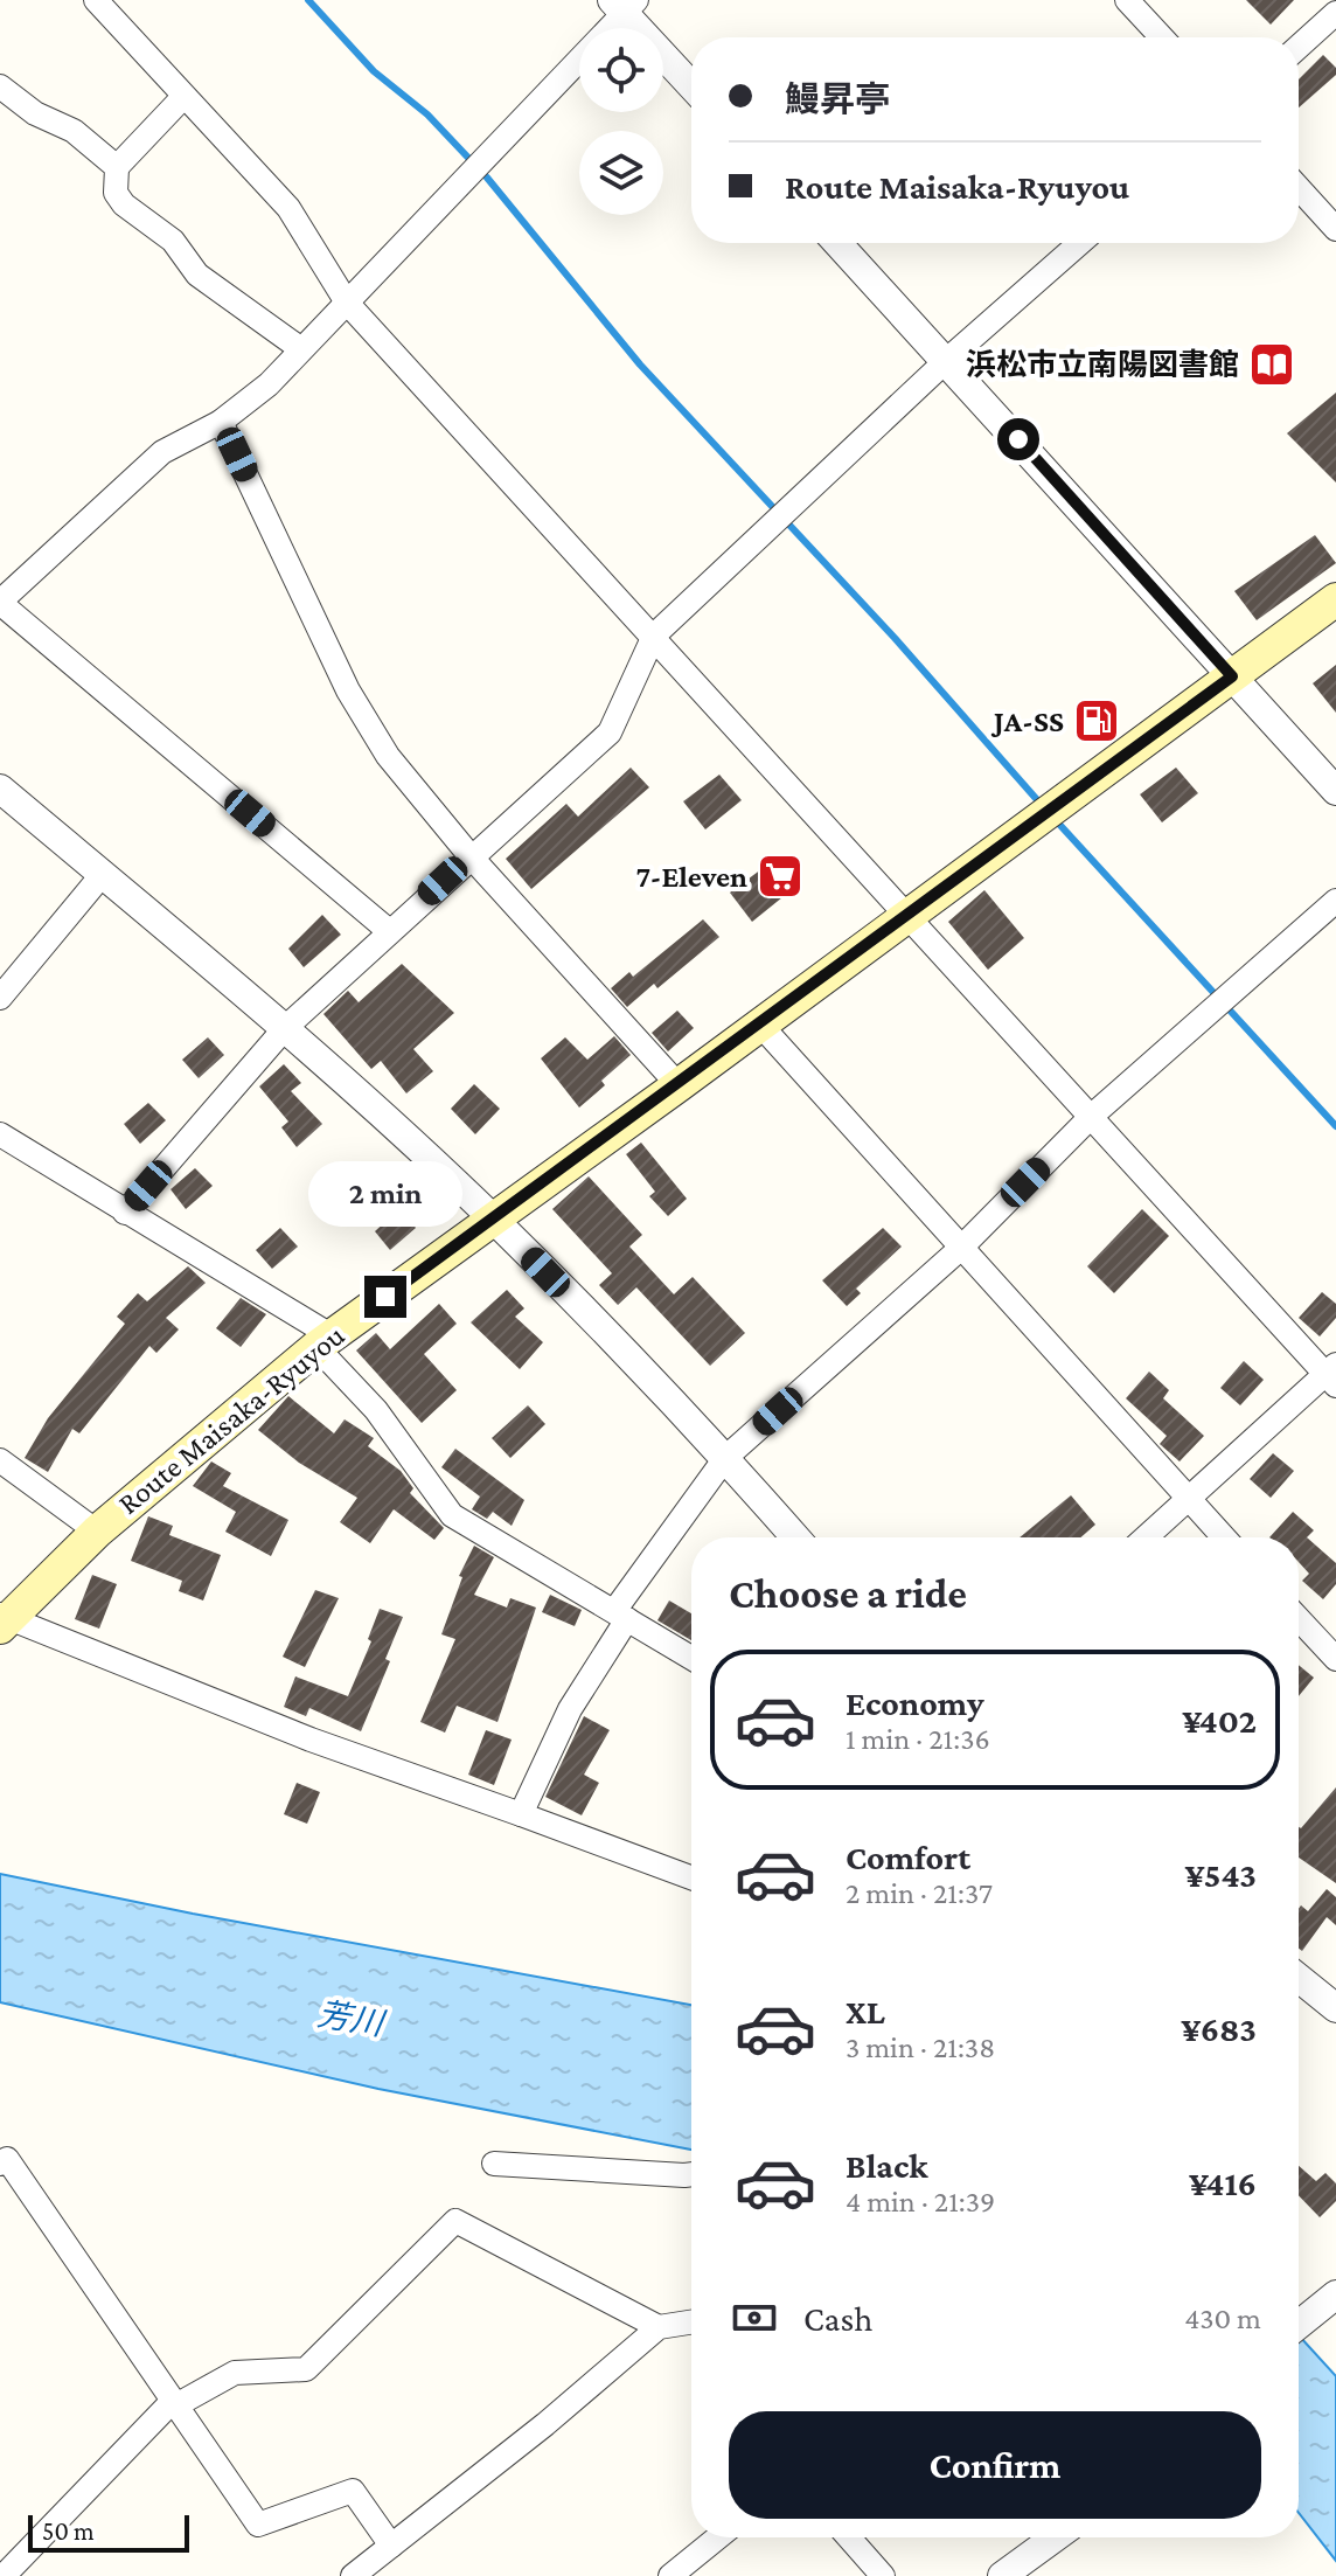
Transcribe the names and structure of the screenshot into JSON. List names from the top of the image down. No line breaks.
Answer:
{"streets":{"main road":["Route Maisaka-Ryuyou"]},"water":["芳川"],"places":{"library":["浜松市立南陽図書館"],"fuel station":["JA-SS"],"supermarket":["7-Eleven"]},"scale_bar":"50 m","page":{"banner":["鰻昇亭","Route Maisaka-Ryuyou"],"bubble":"2 min","heading":"Choose a ride","list":[{"name":"Economy","note":"1 min · 21:36","value":"¥402"},{"name":"Comfort","note":"2 min · 21:37","value":"¥543"},{"name":"XL","note":"3 min · 21:38","value":"¥683"},{"name":"Black","note":"4 min · 21:39","value":"¥416"}],"pay":["Cash","430 m"],"buttons":"Confirm","scale":"50 m"}}
